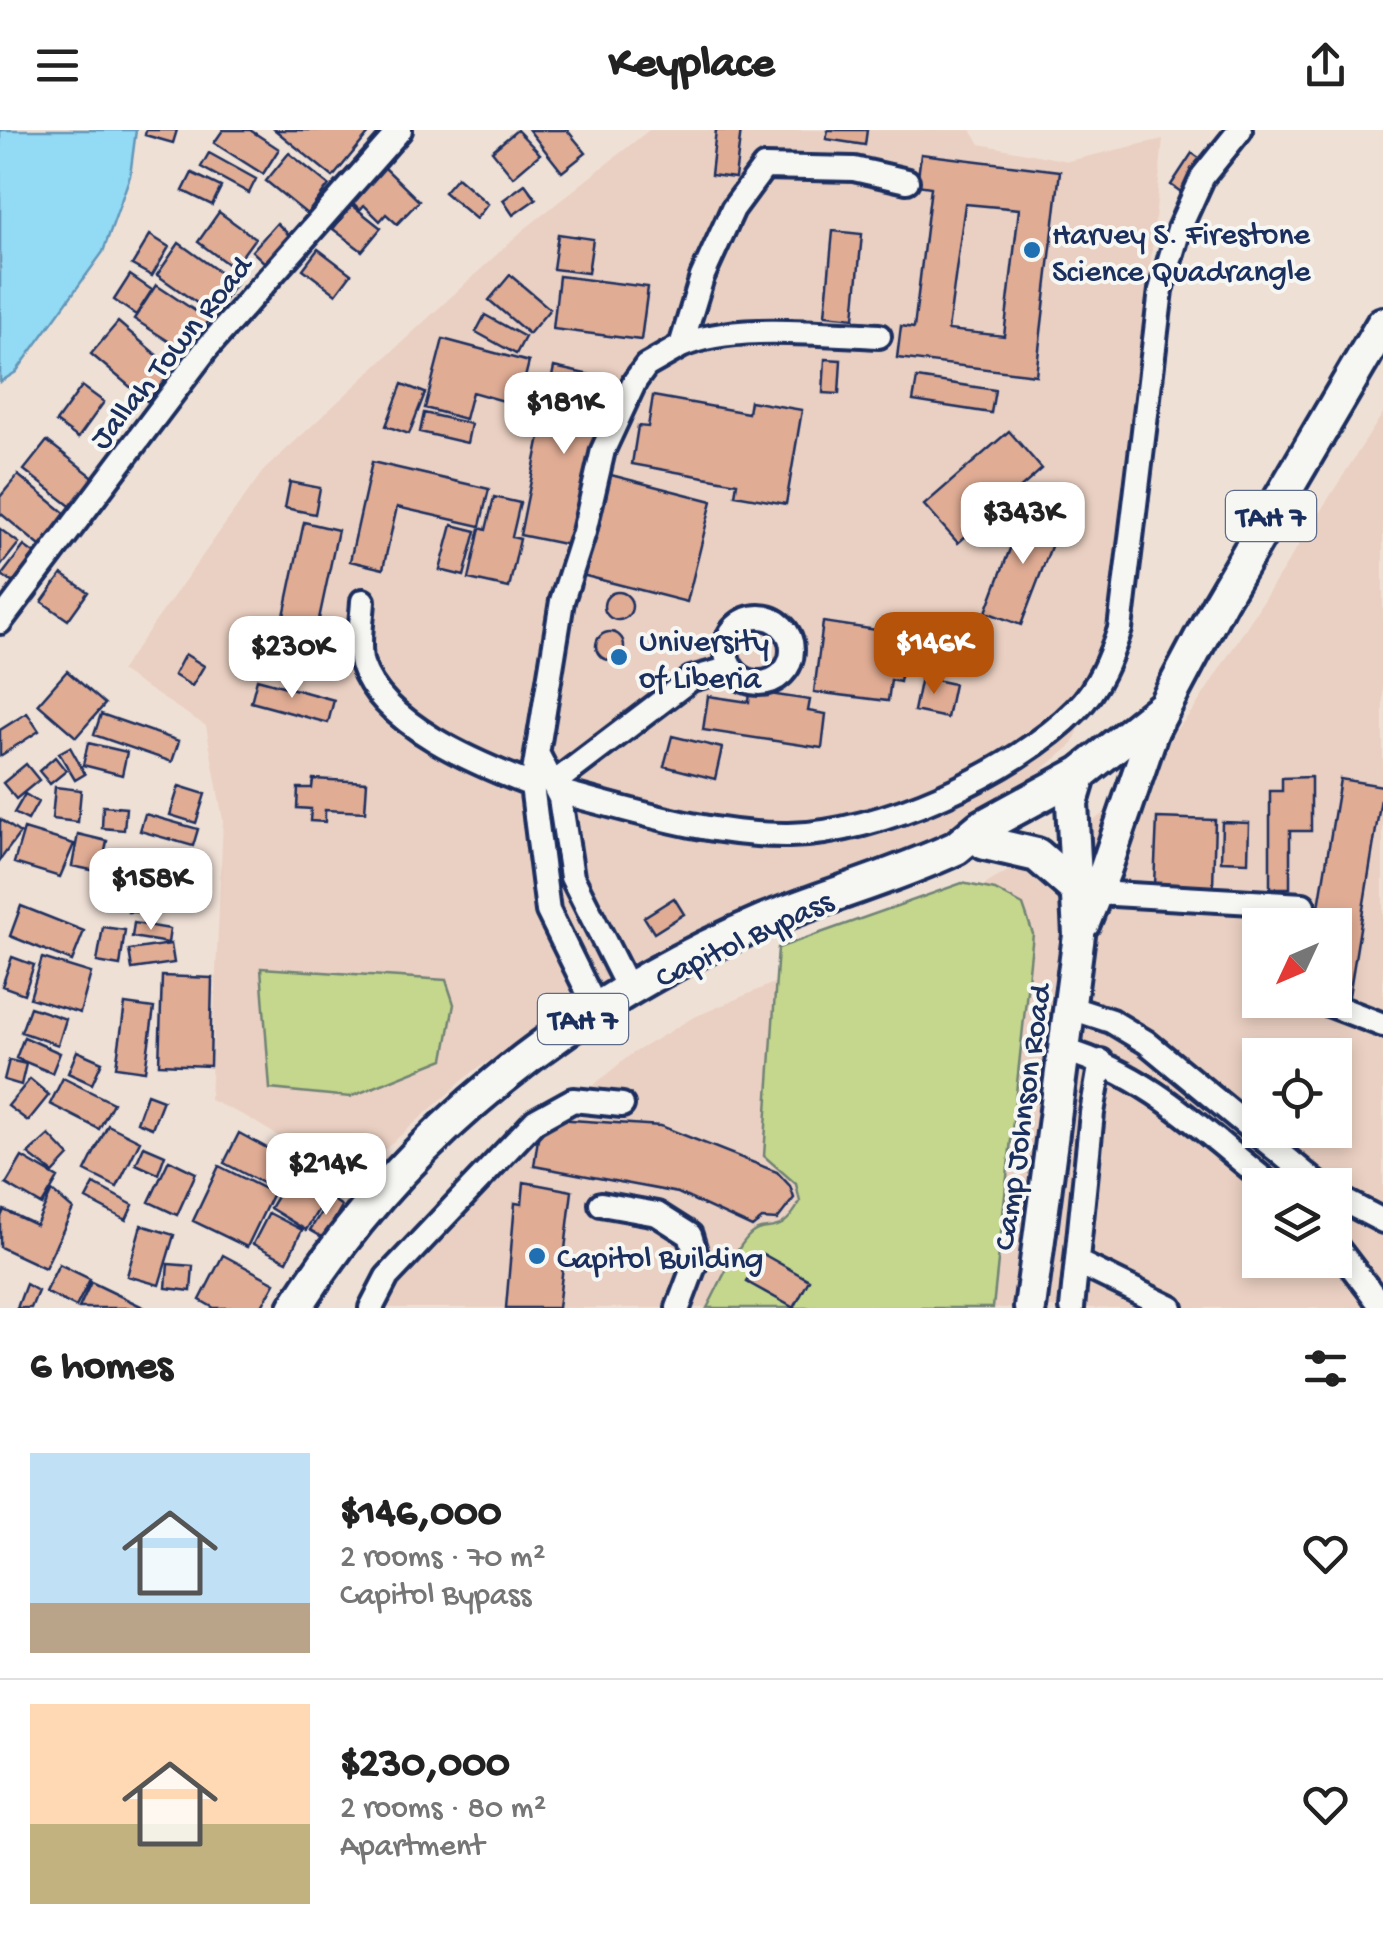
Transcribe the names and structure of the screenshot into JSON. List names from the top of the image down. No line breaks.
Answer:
{"streets":{"highway":["TAH 7","Capitol Bypass"],"main road":["Camp Johnson Road"],"street":["Jallah Town Road"]},"crossings":[["TAH 7","Capitol Bypass"],["TAH 7","Camp Johnson Road"],["Capitol Bypass","Camp Johnson Road"]],"places":["Harvey S. Firestone Science Quadrangle","University of Liberia","Capitol Building"],"north":"bottom left","page":{"header":"Keyplace","price":["$181K","$343K","$146K","$230K","$158K","$214K"],"heading":"6 homes","list":[{"name":"$146,000","note":"2 rooms · 70 m² · Capitol Bypass"},{"name":"$230,000","note":"2 rooms · 80 m² · Apartment"}]}}
